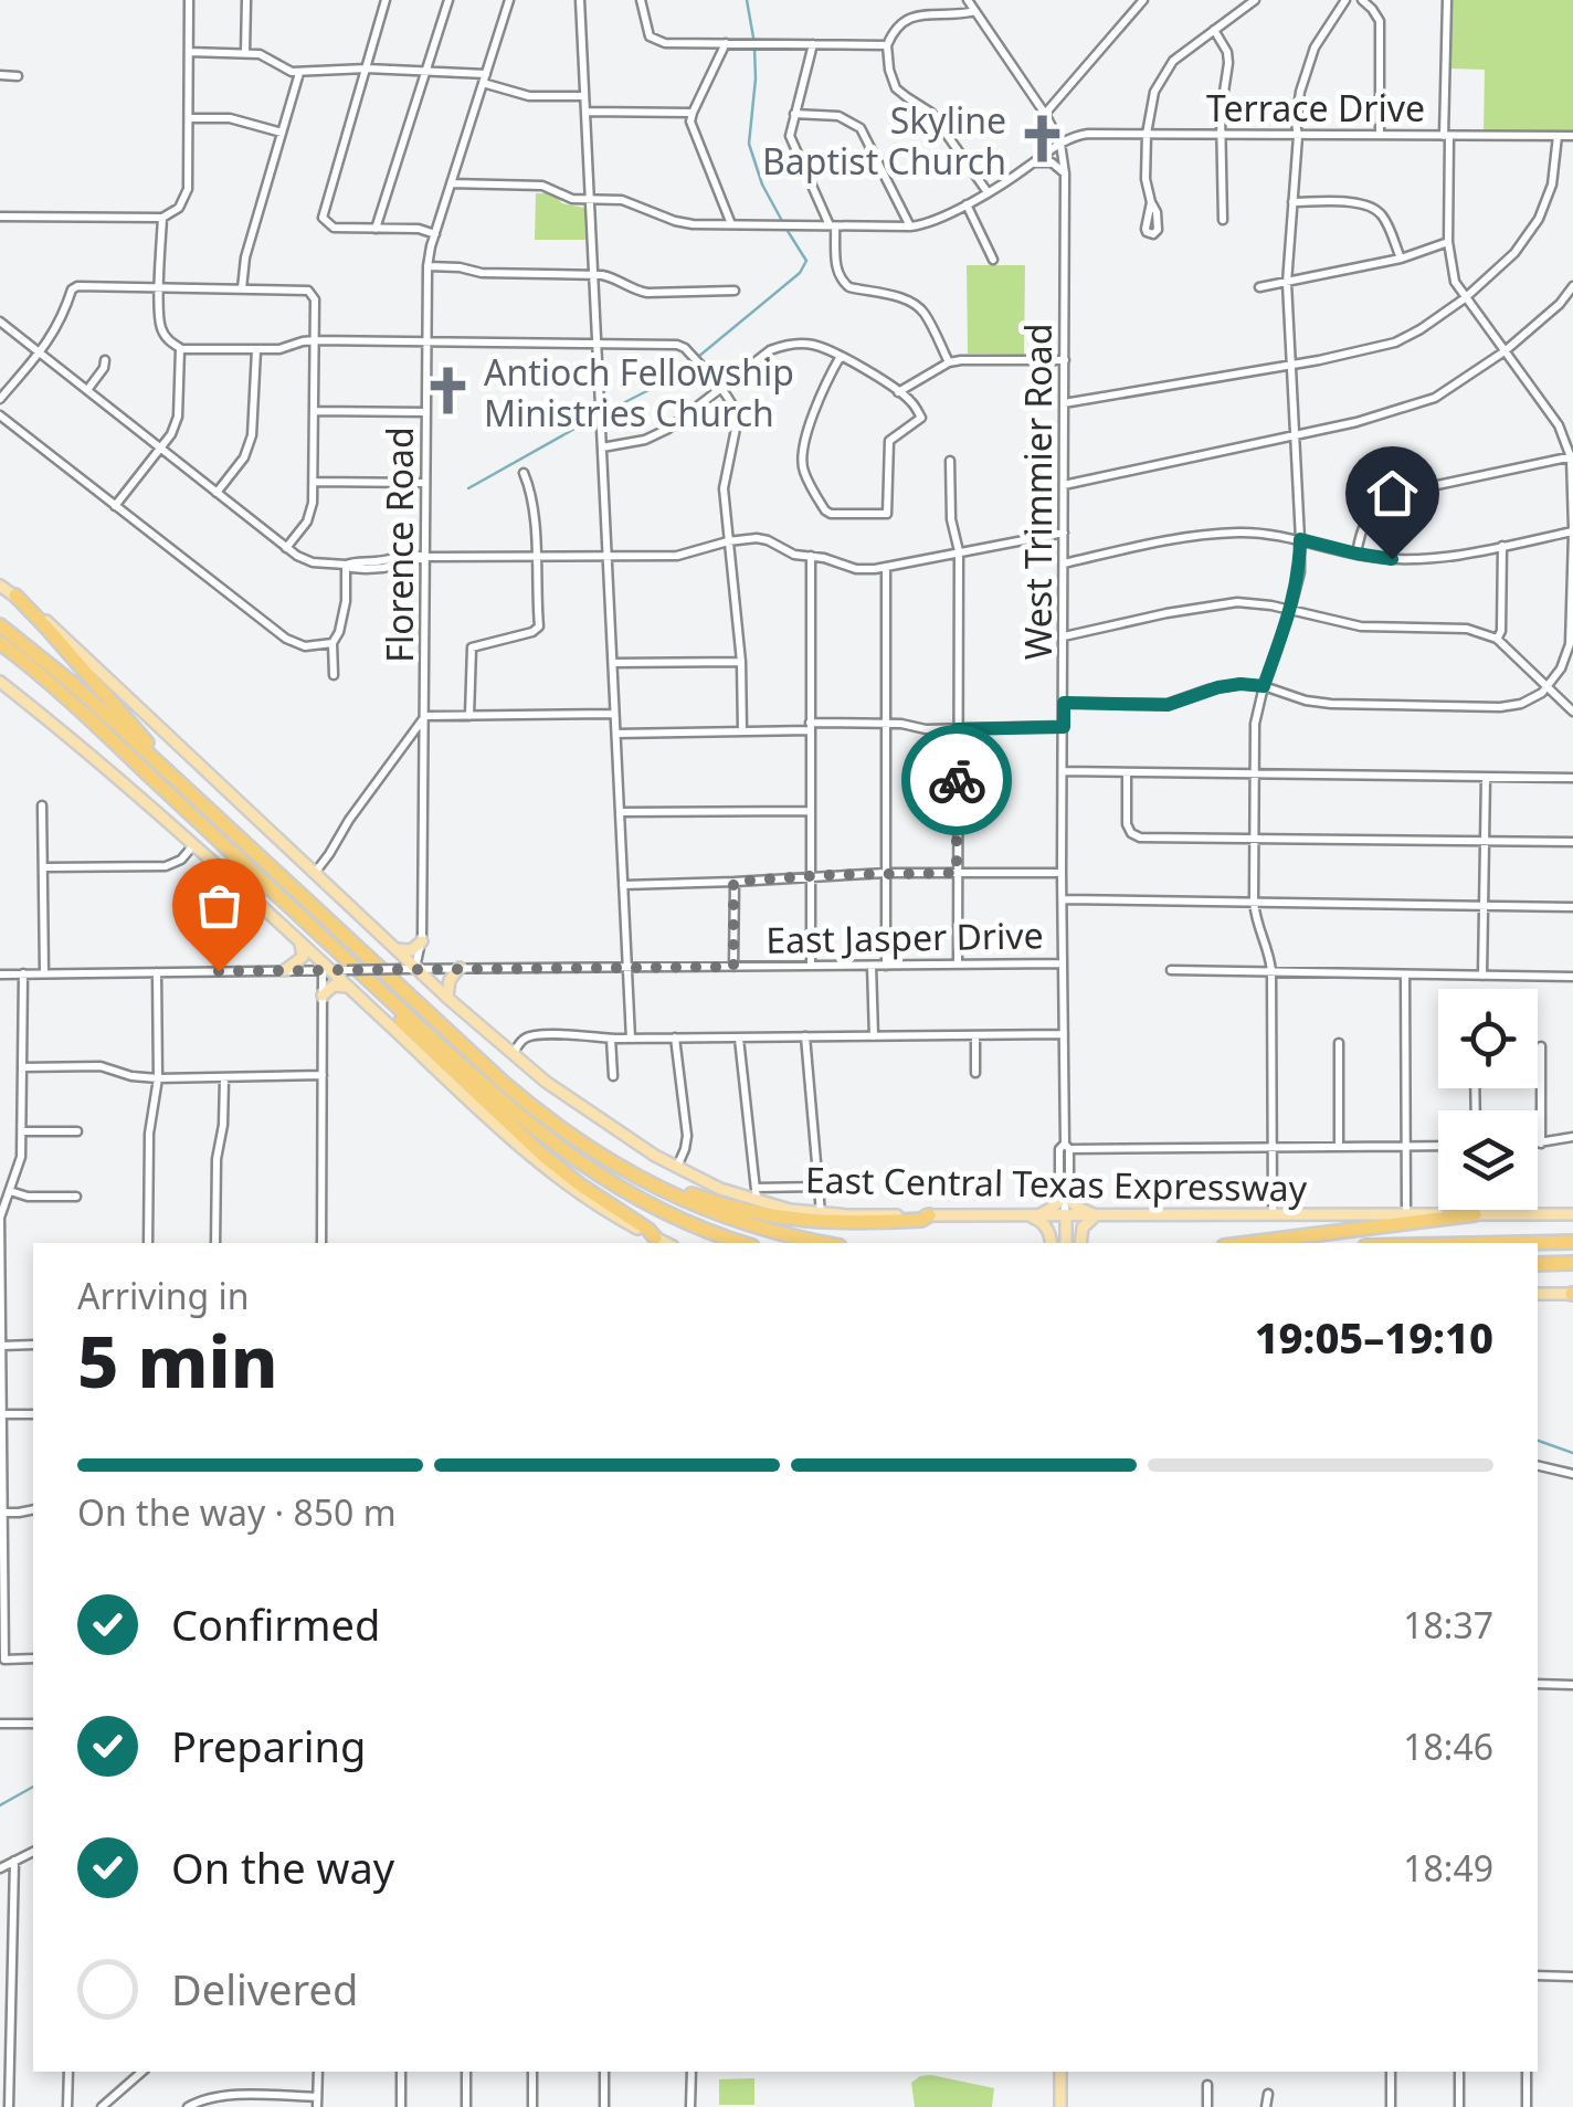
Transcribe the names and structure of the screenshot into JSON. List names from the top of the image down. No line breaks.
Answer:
{"streets":{"main road":["West Trimmier Road","East Central Texas Expressway"],"street":["Terrace Drive","Florence Road","East Jasper Drive"]},"crossings":[["Terrace Drive","West Trimmier Road"],["West Trimmier Road","East Jasper Drive"],["West Trimmier Road","East Central Texas Expressway"],["Florence Road","East Jasper Drive"],["Florence Road","East Central Texas Expressway"],["East Jasper Drive","East Central Texas Expressway"]],"places":{"church":["Skyline Baptist Church","Antioch Fellowship Ministries Church"]},"page":{"heading":["5 min","Arriving in","19:05–19:10"],"bar":"On the way · 850 m","list":[["Confirmed","18:37"],["Preparing","18:46"],["On the way","18:49"],"Delivered"]}}
